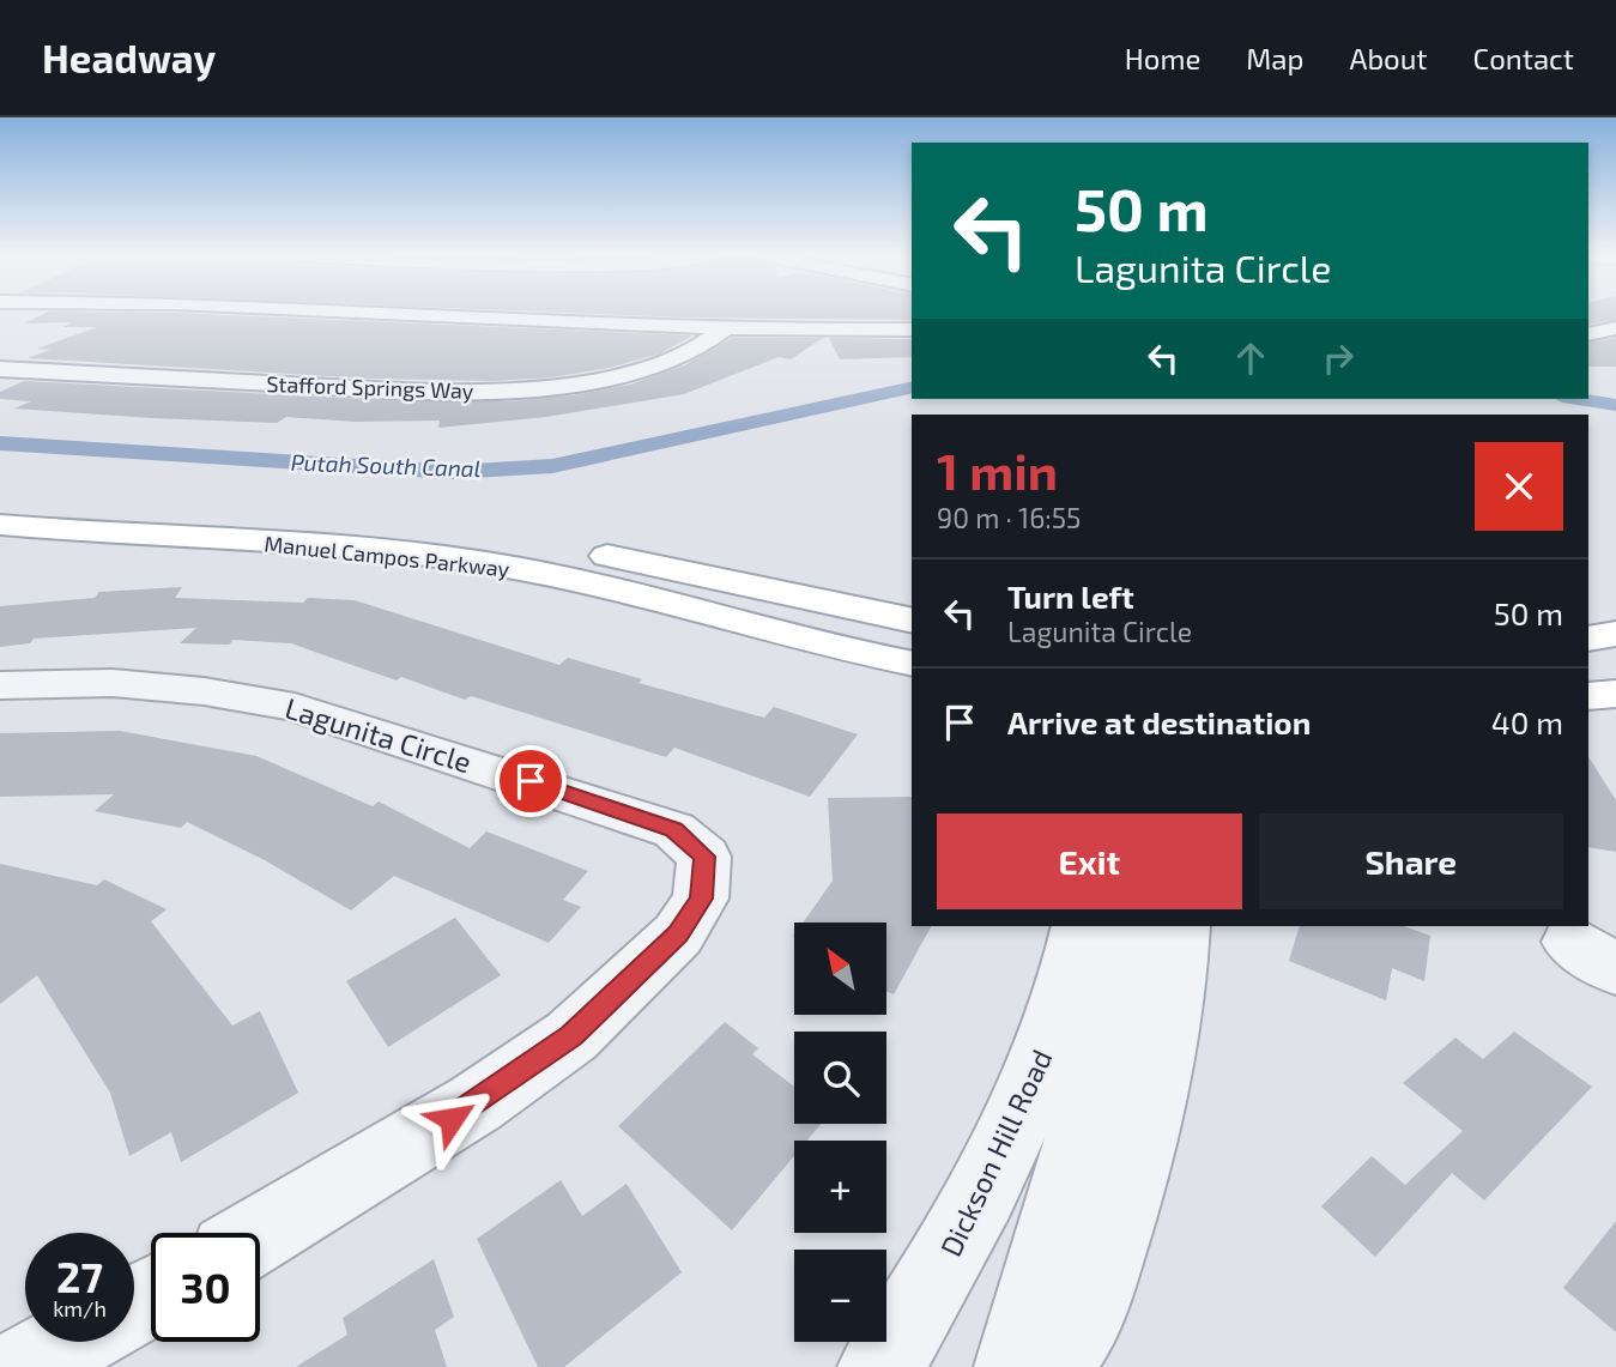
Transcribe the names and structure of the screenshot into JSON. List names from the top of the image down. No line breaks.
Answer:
{"streets":{"main road":["Manuel Campos Parkway"],"street":["Stafford Springs Way","Lagunita Circle","Dickson Hill Road"]},"water":["Putah South Canal"],"north":"top left","page":{"header":"Headway","nav":["Home","Map","About","Contact"],"turn":["50 m","Lagunita Circle"],"heading":["1 min","90 m · 16:55"],"list":[{"name":"Turn left","note":"Lagunita Circle","value":"50 m"},{"name":"Arrive at destination","value":"40 m"}],"buttons":["Exit","Share"],"map_buttons":["+","−"],"speed":"27 km/h","limit":"30"}}
